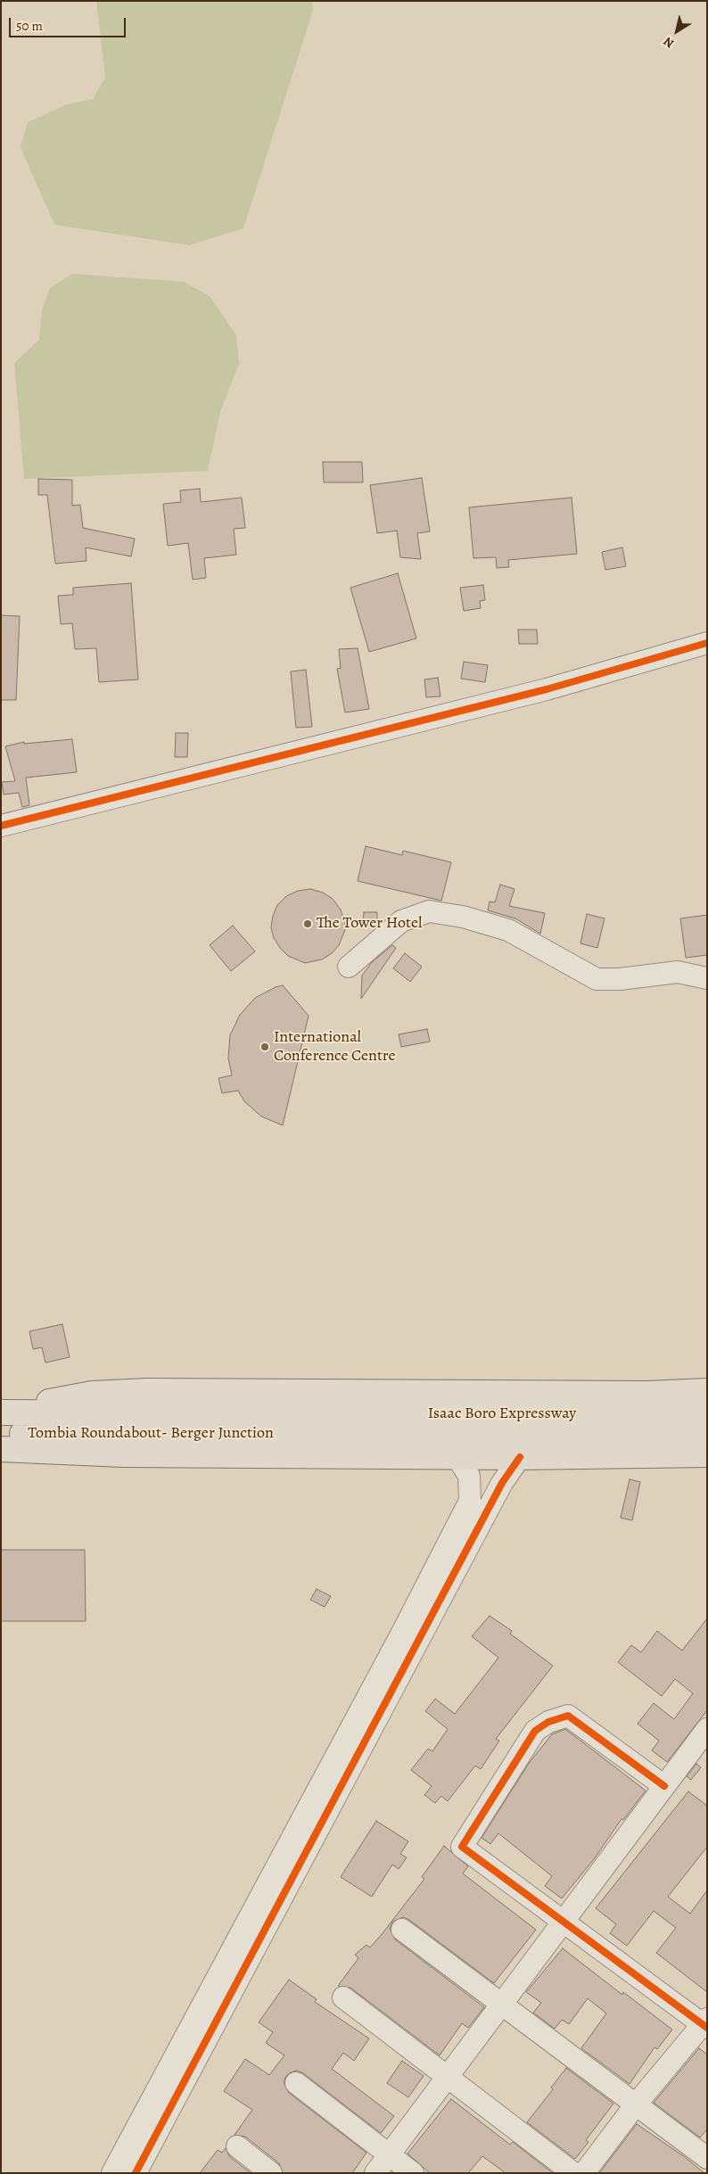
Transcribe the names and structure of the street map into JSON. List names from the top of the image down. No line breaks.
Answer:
{"streets":{"main road":["Isaac Boro Expressway","Tombia Roundabout- Berger Junction"]},"crossings":[["Isaac Boro Expressway","Tombia Roundabout- Berger Junction"]],"places":["The Tower Hotel","International Conference Centre"],"scale_bar":"50 m","north":"bottom left"}
